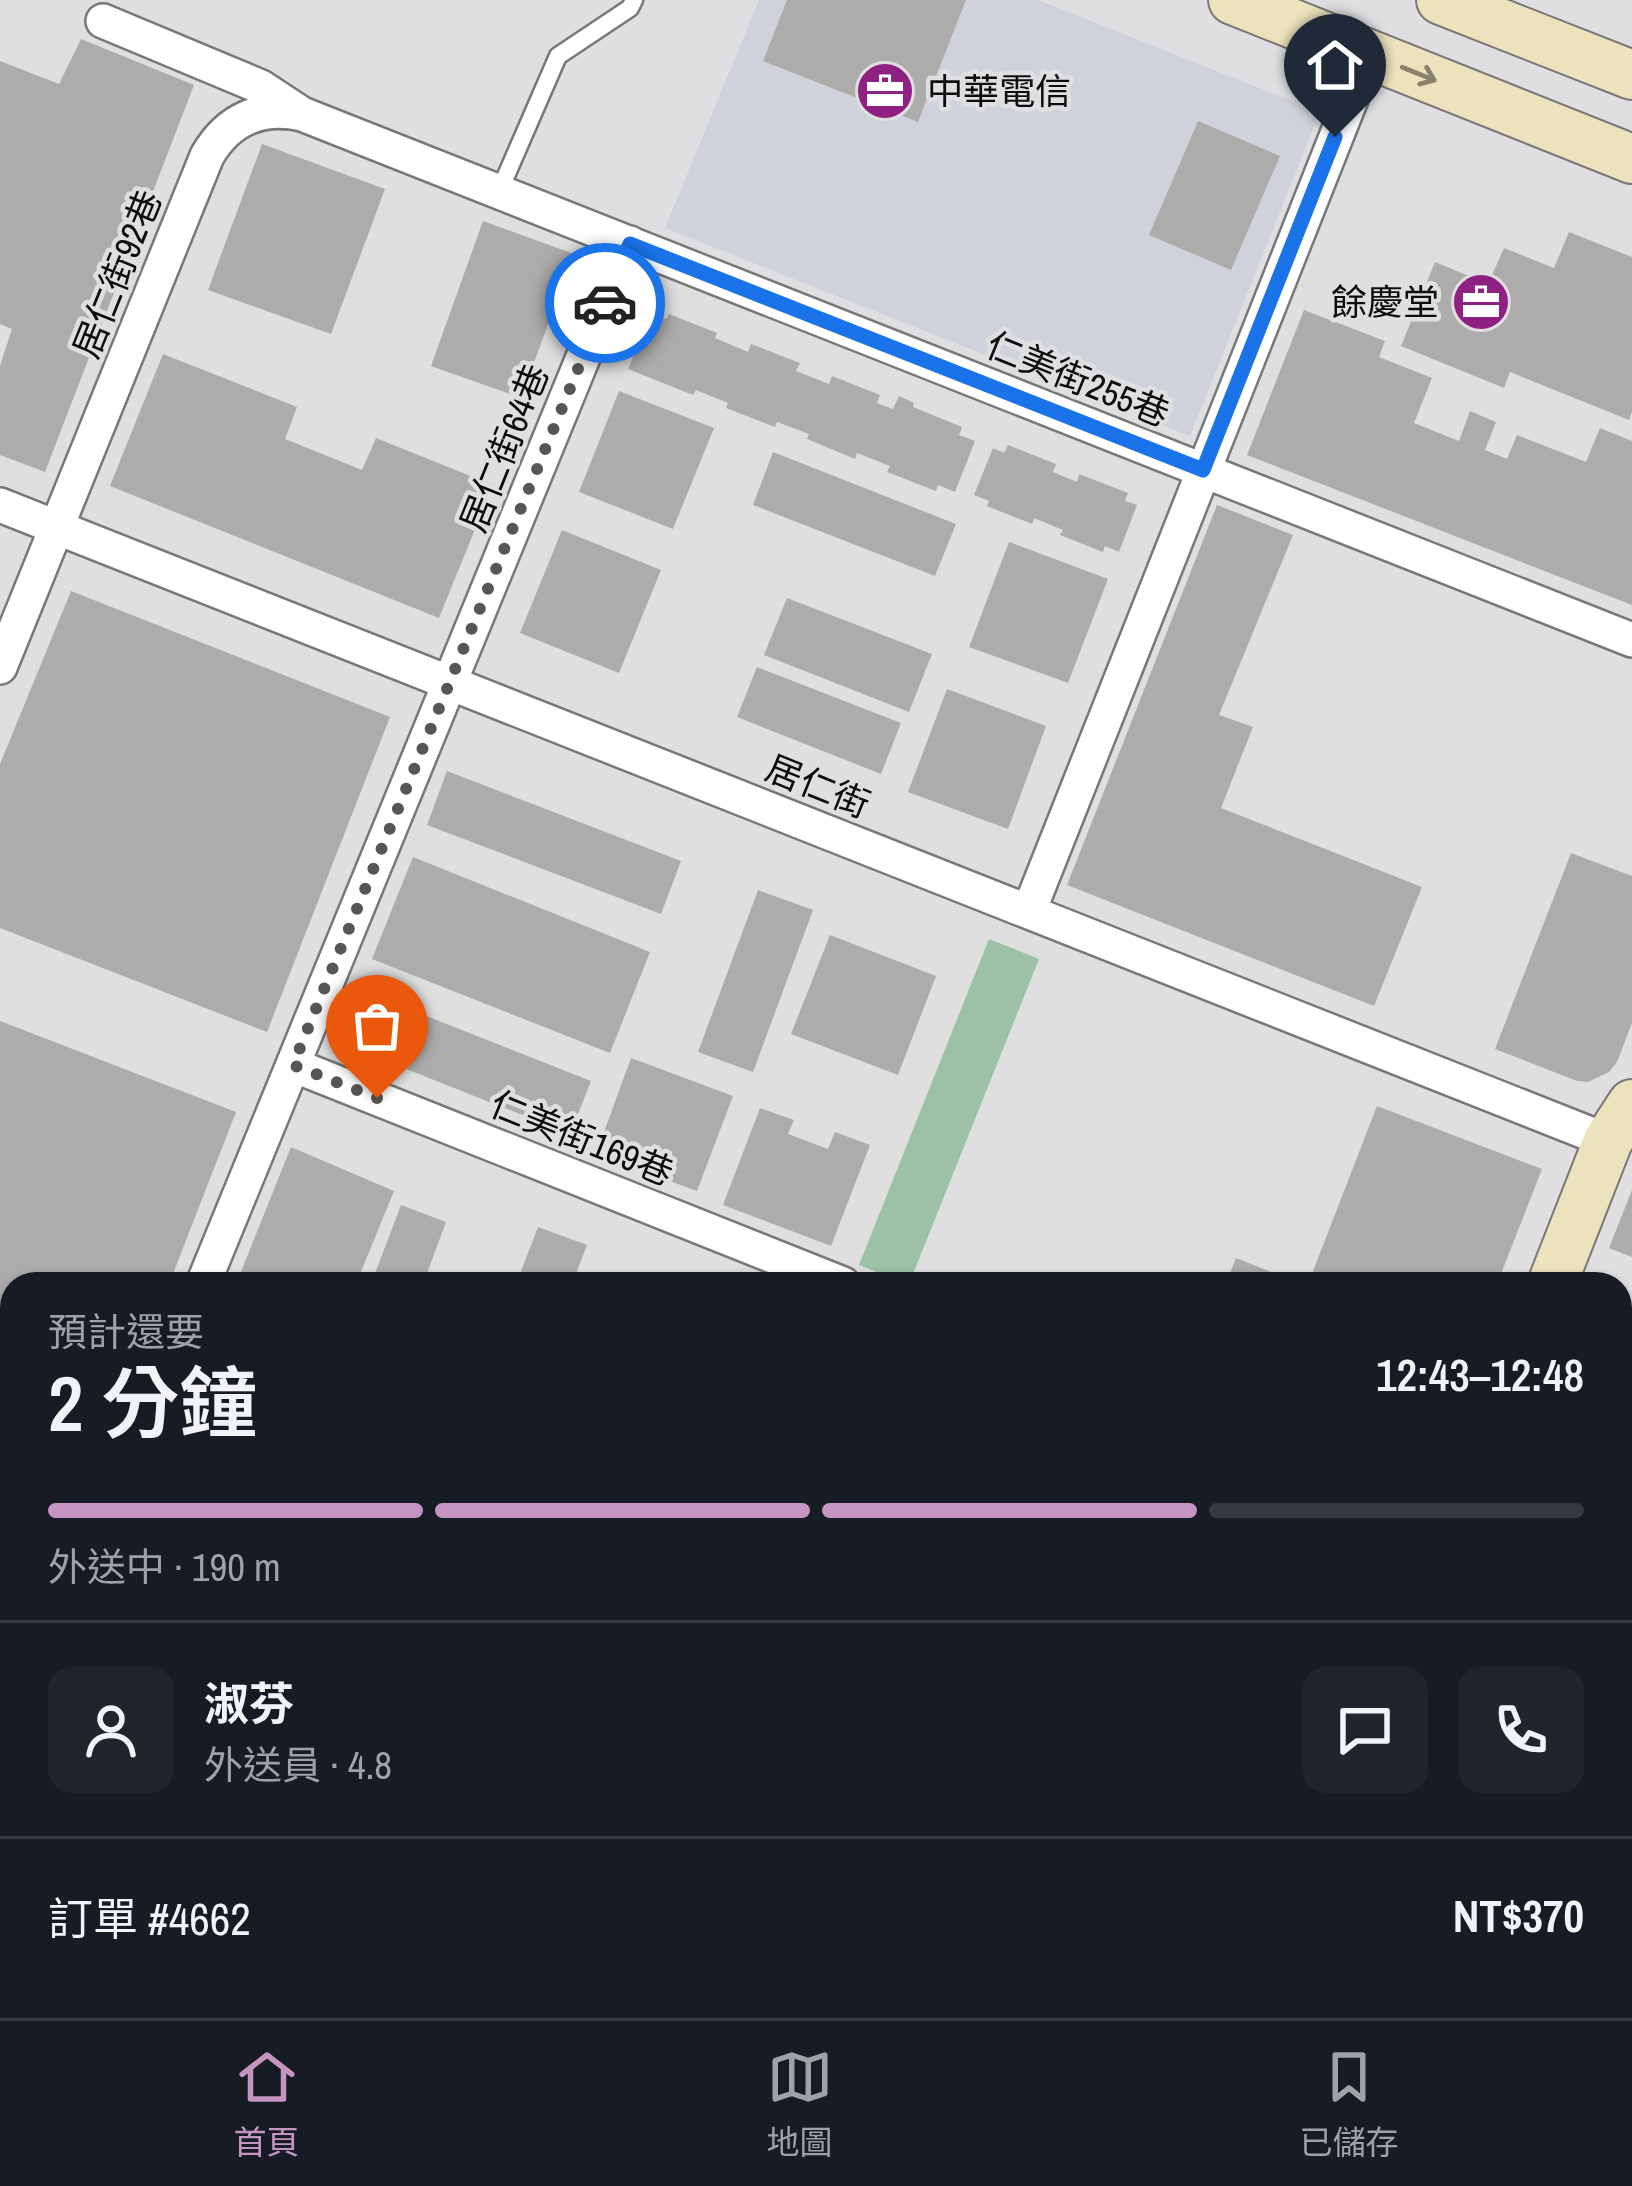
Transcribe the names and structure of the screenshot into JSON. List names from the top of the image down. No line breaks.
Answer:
{"streets":{"street":["居仁街92巷","仁美街255巷","居仁街64巷","居仁街","仁美街169巷"]},"crossings":[["居仁街92巷","仁美街255巷"],["居仁街92巷","居仁街64巷"],["居仁街92巷","居仁街"],["仁美街255巷","居仁街64巷"],["居仁街64巷","居仁街"],["居仁街64巷","仁美街169巷"]],"places":{"office":["中華電信","餘慶堂"]},"page":{"heading":["2 分鐘","預計還要","12:43–12:48"],"panel":["淑芬","外送員 · 4.8","訂單 #4662","NT$370"],"bar":"外送中 · 190 m","tabs":["首頁","地圖","已儲存"]}}
